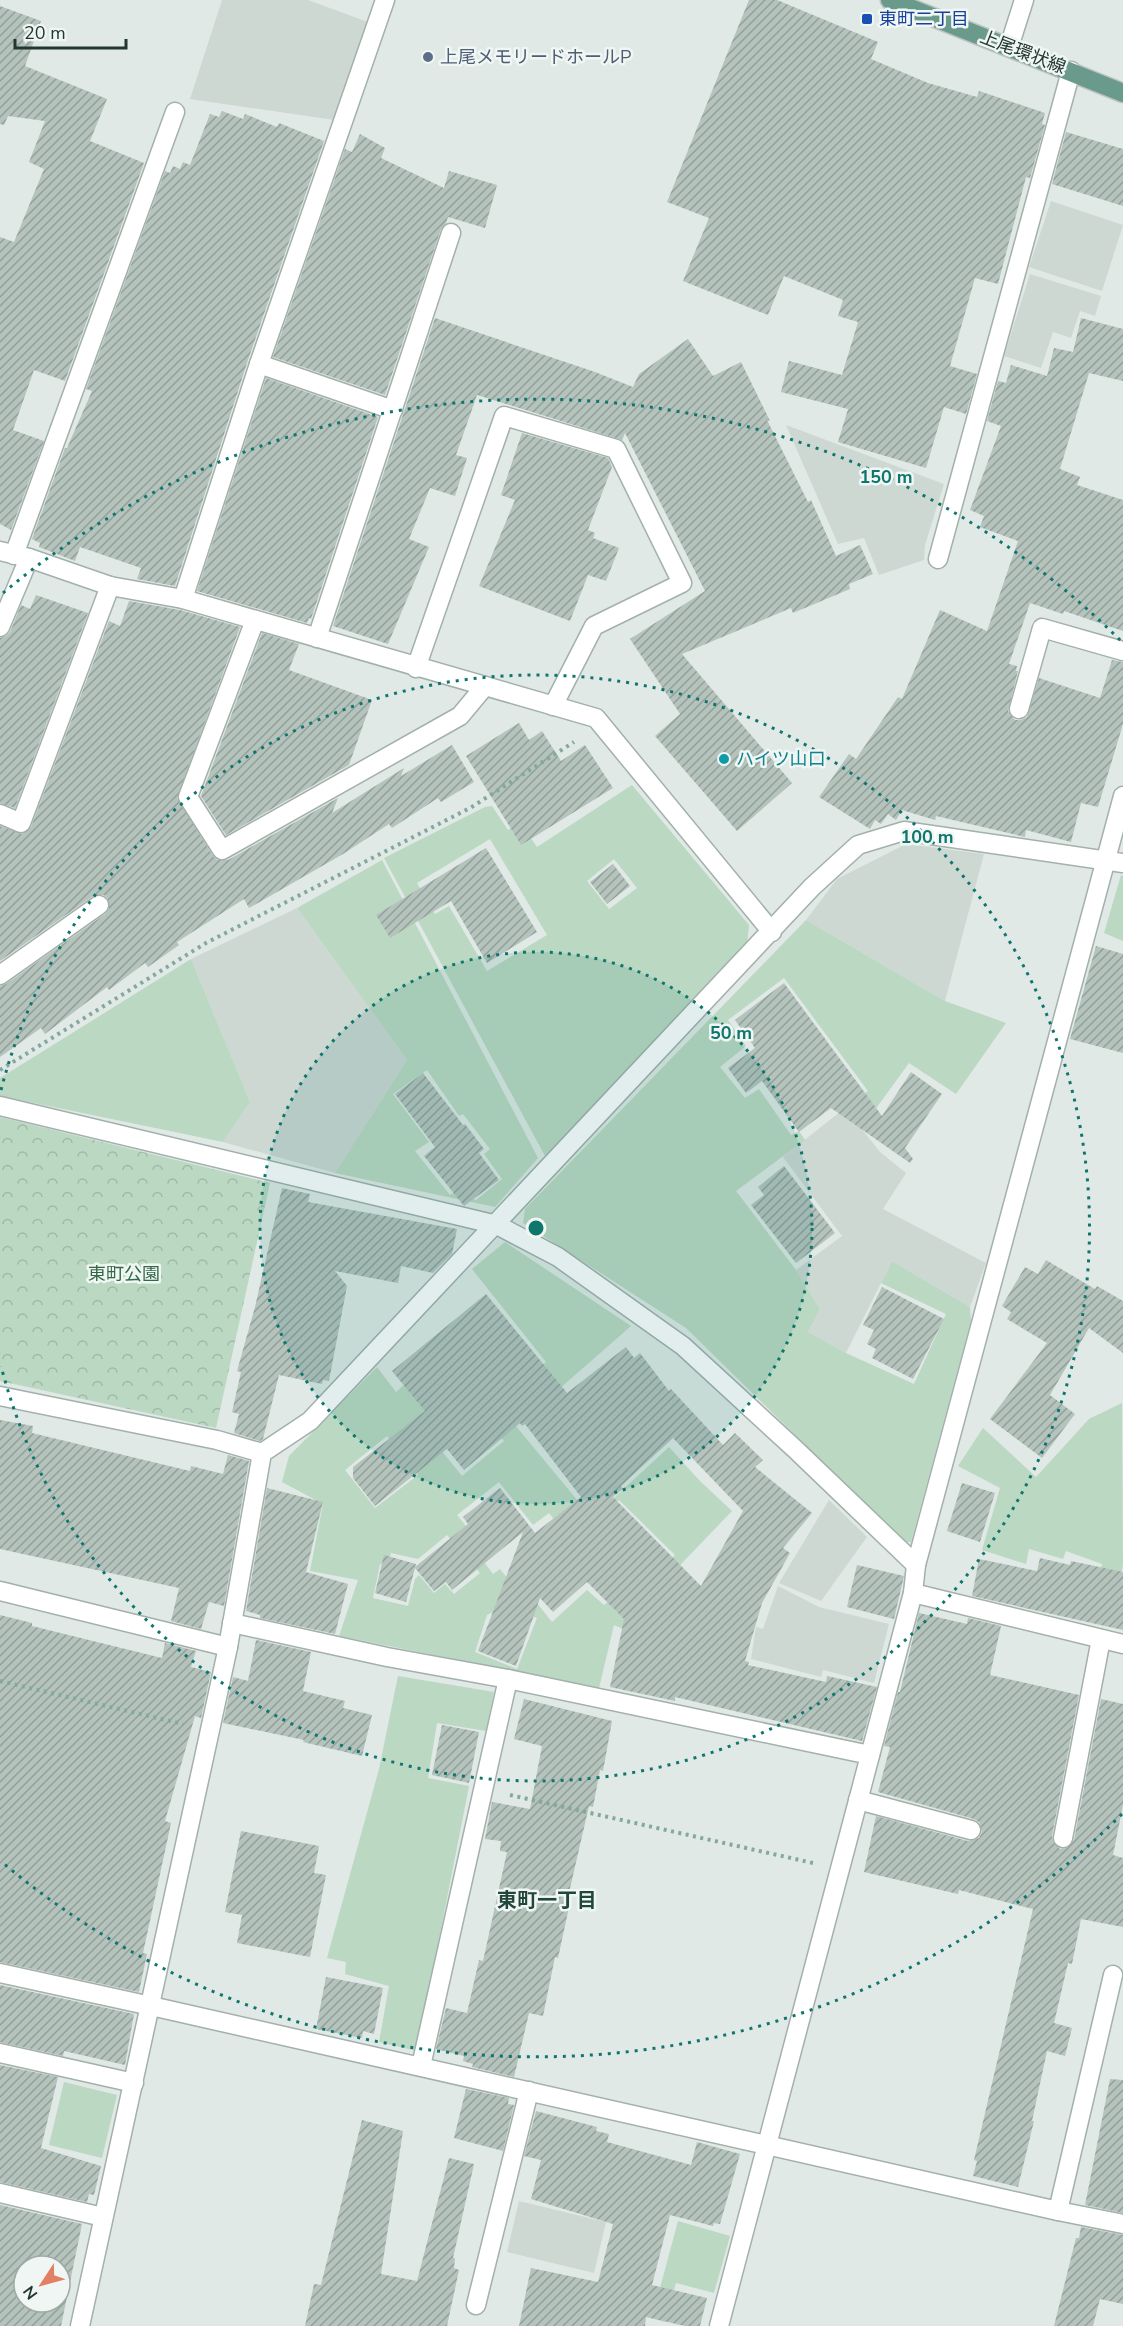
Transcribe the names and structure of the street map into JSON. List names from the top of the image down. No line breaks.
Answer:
{"streets":{"main road":["上尾環状線"]},"districts":["東町一丁目"],"parks":["東町公園"],"places":{"transit":["東町二丁目"],"other":["上尾メモリードホールP","ハイツ山口"]},"scale_bar":"20 m","north":"bottom left","rings":["150 m","100 m","50 m"]}
